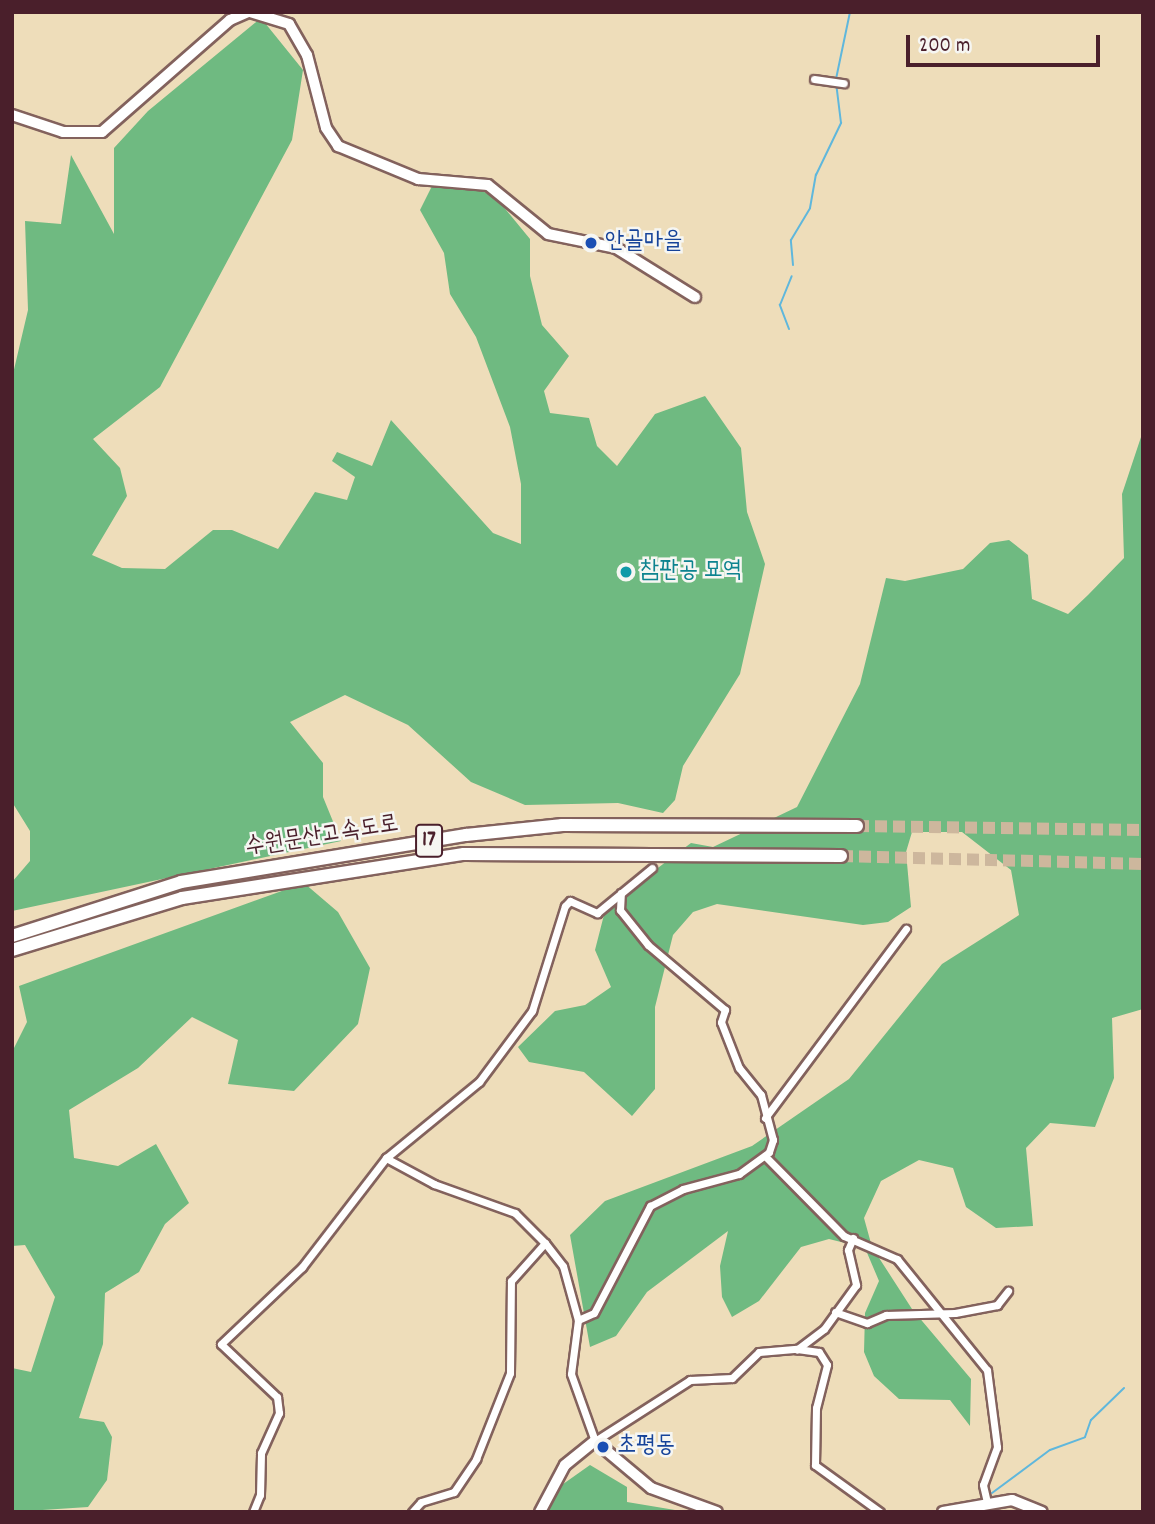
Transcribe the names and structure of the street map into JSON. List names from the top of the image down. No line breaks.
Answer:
{"streets":{"highway":["수원문산고속도로","17"]},"places":["안골마을","참판공 묘역","초평동"],"scale_bar":"200 m"}
